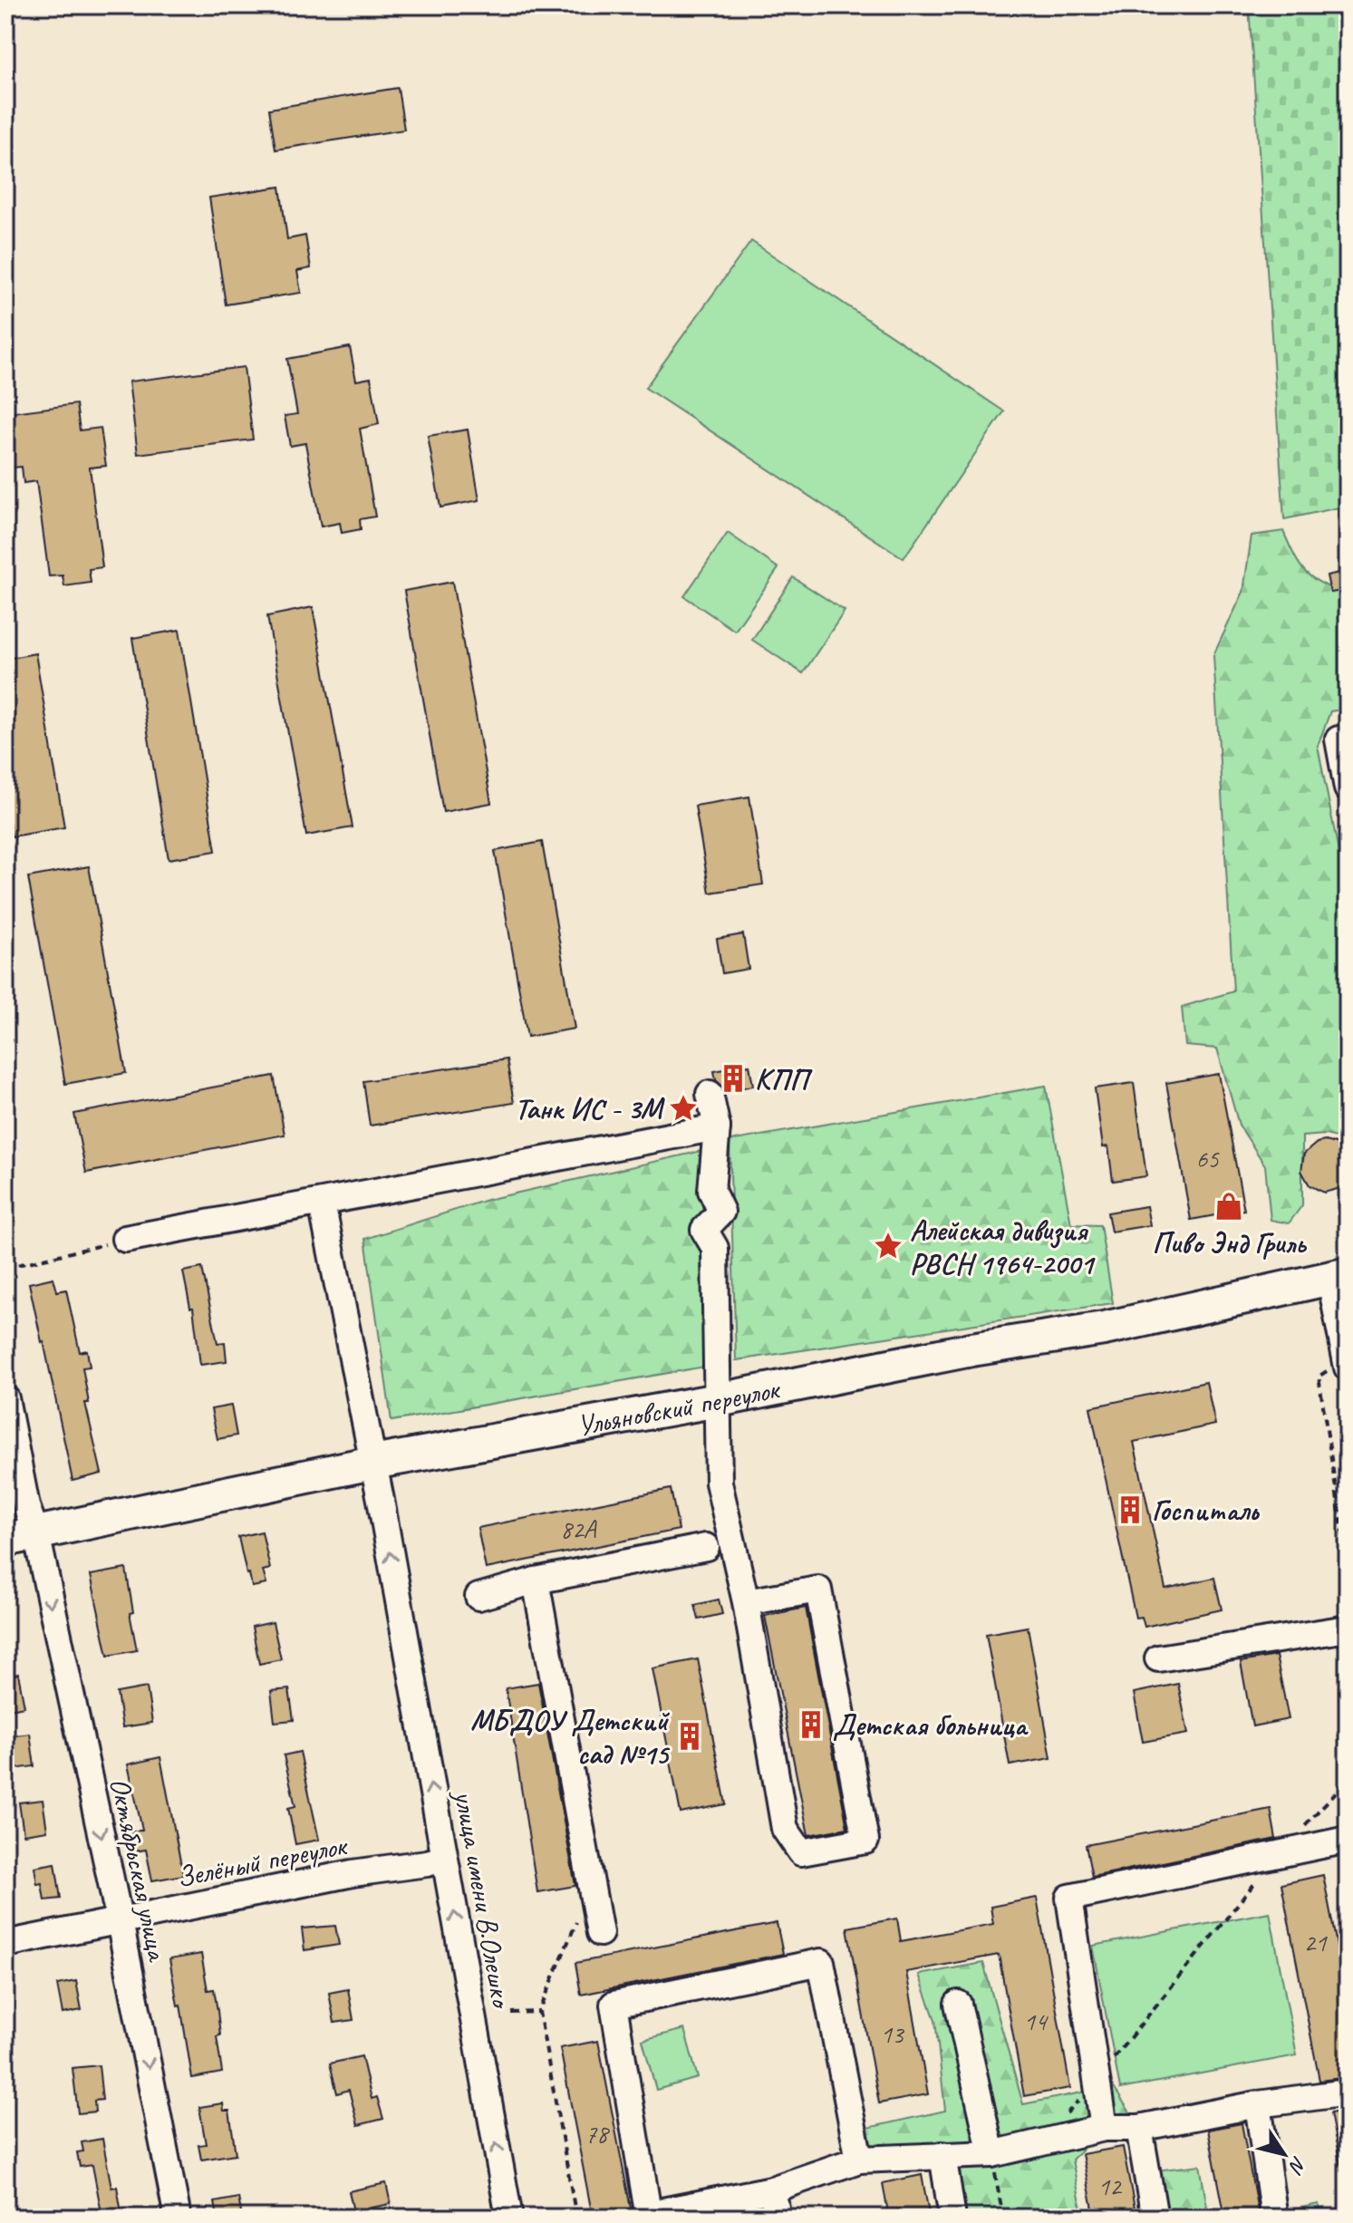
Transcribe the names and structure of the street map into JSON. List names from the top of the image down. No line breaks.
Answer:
{"streets":{"main road":["Ульяновский переулок"],"street":["Зелёный переулок","Октябрьская улица","улица имени В.Олешко"]},"crossings":[["Ульяновский переулок","Октябрьская улица"],["Ульяновский переулок","улица имени В.Олешко"],["Зелёный переулок","Октябрьская улица"],["Зелёный переулок","улица имени В.Олешко"]],"one_way":["Октябрьская улица"],"places":{"building":["КПП","Госпиталь","Детская больница","МБДОУ Детский сад №15"],"place":["Танк ИС - 3М","Алейская дивизия РВСН 1964-2001"],"shop":["Пиво Энд Гриль"]},"house_numbers":["65","82А","21","14","13","78","12"],"north":"bottom right"}
